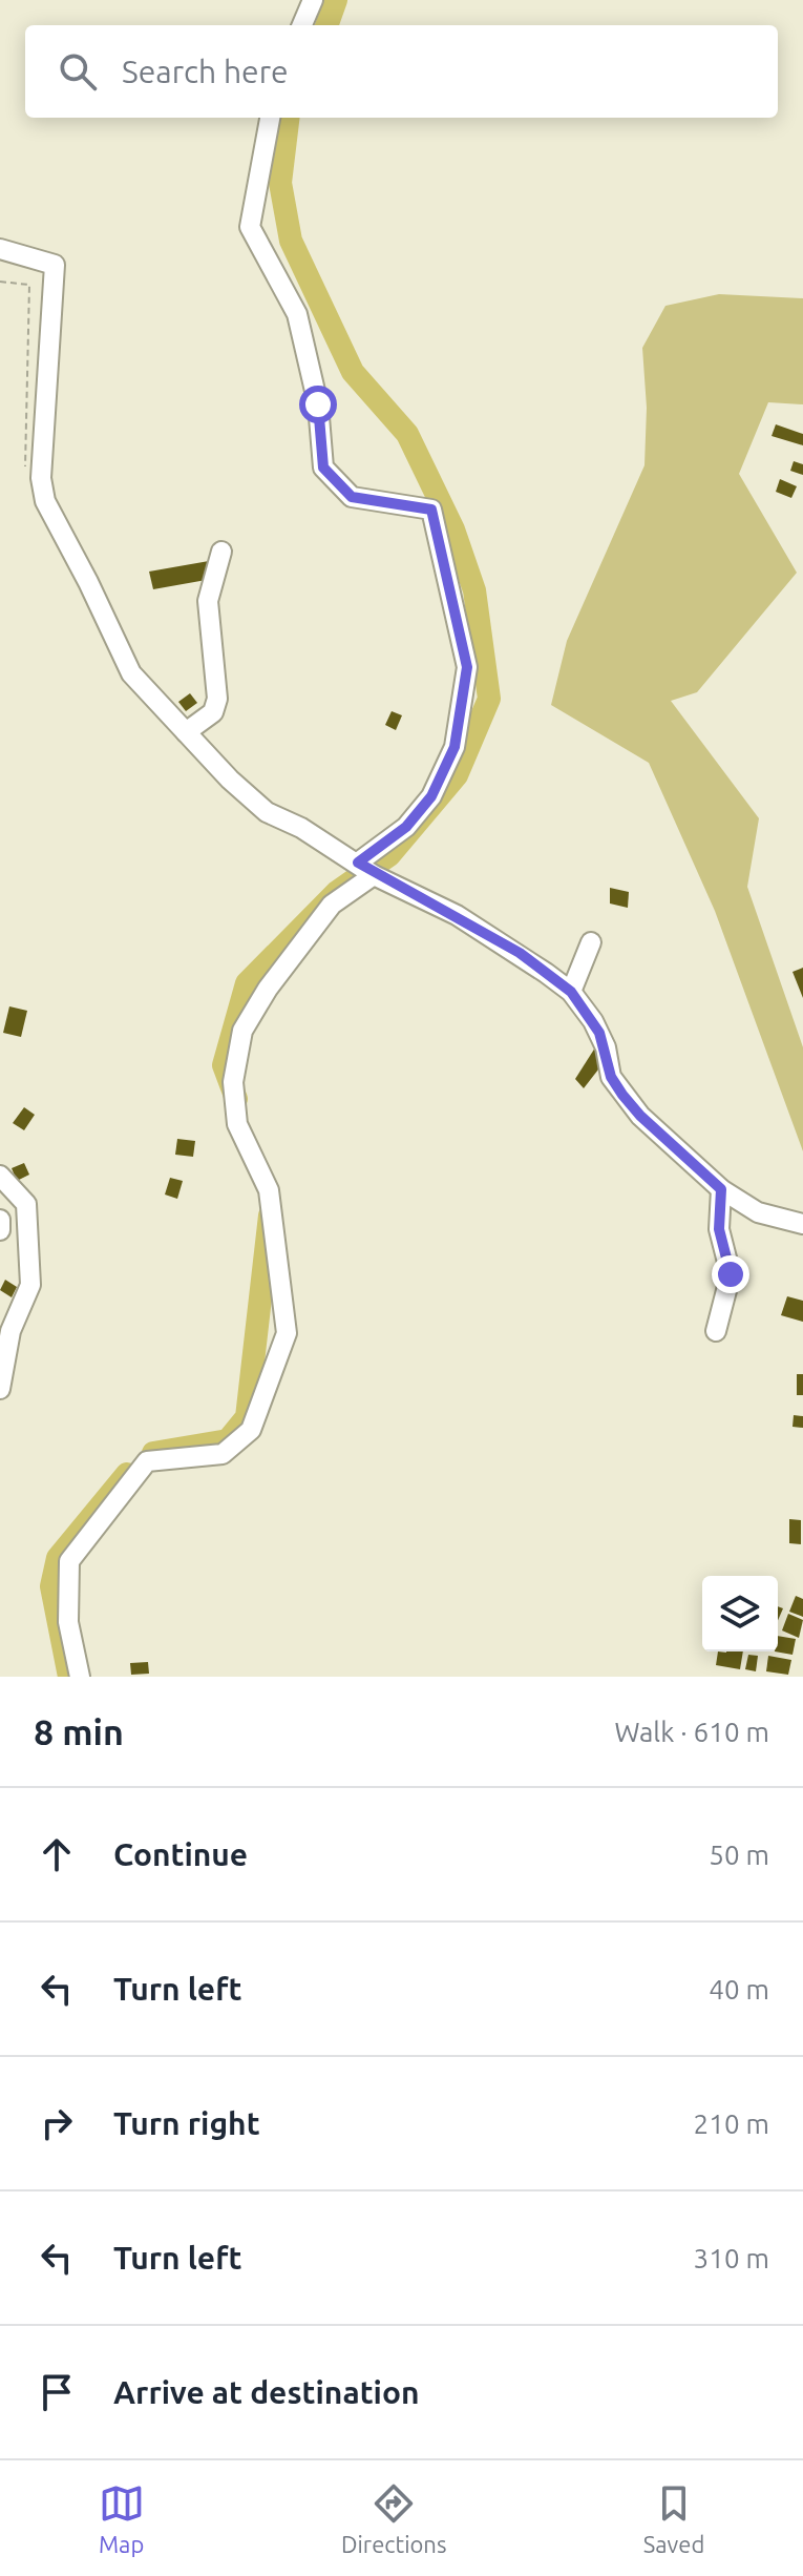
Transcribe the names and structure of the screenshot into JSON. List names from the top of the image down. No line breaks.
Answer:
{"page":{"search":"Search here","heading":["8 min","Walk · 610 m"],"list":[["Continue","50 m"],["Turn left","40 m"],["Turn right","210 m"],["Turn left","310 m"],"Arrive at destination"],"nav":["Map","Directions","Saved"]}}
